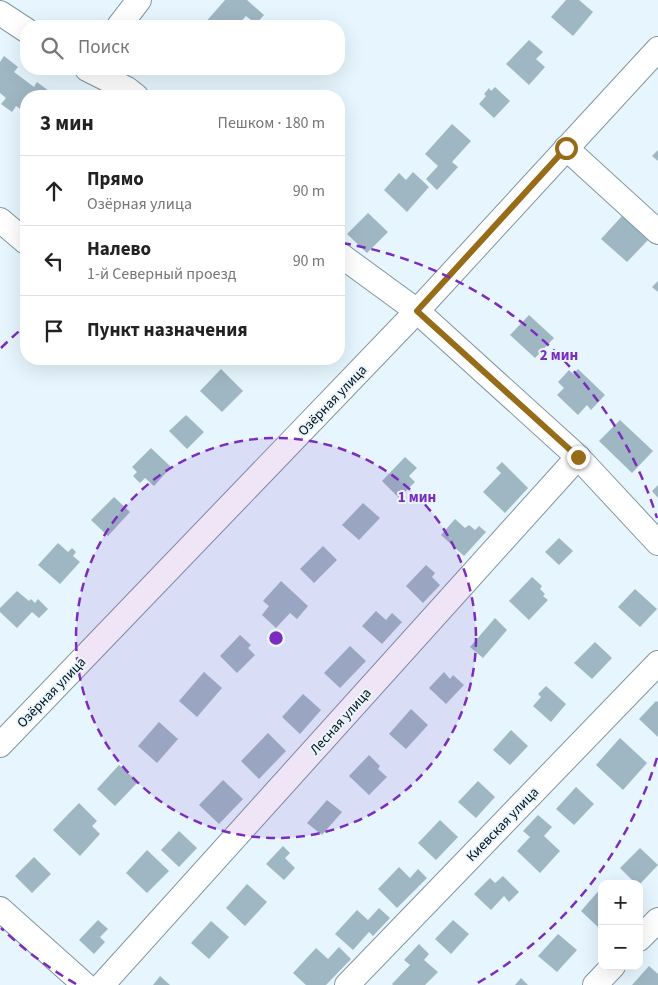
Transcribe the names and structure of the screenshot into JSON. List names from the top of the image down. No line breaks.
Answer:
{"streets":{"street":["Озёрная улица","Лесная улица","Киевская улица"]},"page":{"search":"Поиск","heading":["3 мин","Пешком · 180 m"],"list":[["Прямо","Озёрная улица","90 m"],["Налево","1-й Северный проезд","90 m"],"Пункт назначения"],"map_buttons":["+","−"]},"rings":["2 мин","1 мин"]}
